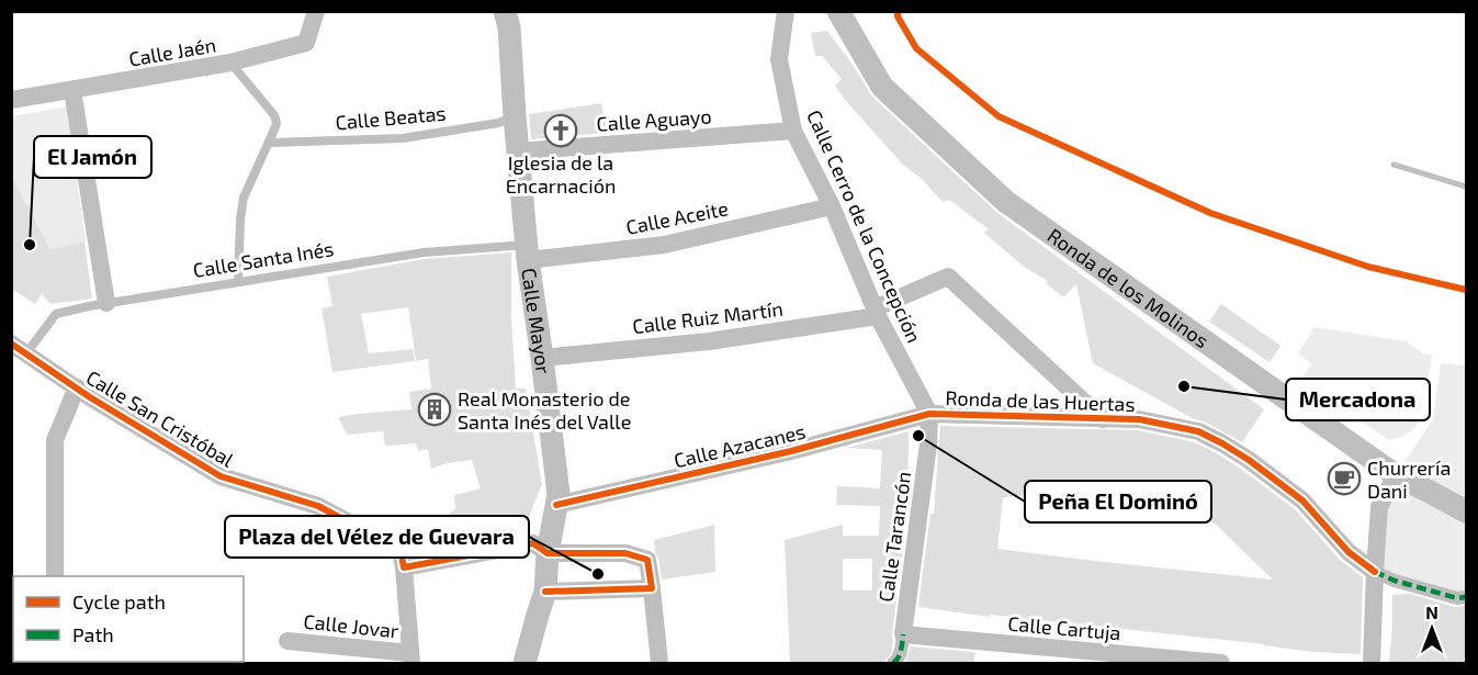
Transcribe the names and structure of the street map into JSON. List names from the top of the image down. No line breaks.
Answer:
{"streets":{"street":["Calle Jaén","Calle Aguayo","Calle Aceite","Calle Cerro de la Concepción","Ronda de los Molinos","Calle Ruiz Martín","Calle Mayor","Ronda de las Huertas","Calle San Cristóbal","Calle Azacanes","Calle Tarancón","Calle Jovar","Calle Cartuja"],"lane":["Calle Beatas","Calle Santa Inés"]},"crossings":[["Calle Beatas","Calle Mayor"],["Calle Aguayo","Calle Cerro de la Concepción"],["Calle Aguayo","Calle Mayor"],["Calle Aceite","Calle Cerro de la Concepción"],["Calle Aceite","Calle Santa Inés"],["Calle Aceite","Calle Mayor"],["Calle Cerro de la Concepción","Calle Ruiz Martín"],["Calle Cerro de la Concepción","Ronda de las Huertas"],["Calle Cerro de la Concepción","Calle Azacanes"],["Calle Cerro de la Concepción","Calle Tarancón"],["Calle Santa Inés","Calle Mayor"],["Calle Santa Inés","Calle San Cristóbal"],["Calle Ruiz Martín","Calle Mayor"],["Calle Ruiz Martín","Ronda de las Huertas"],["Calle Mayor","Calle Azacanes"],["Ronda de las Huertas","Calle Azacanes"],["Ronda de las Huertas","Calle Tarancón"],["Calle Azacanes","Calle Tarancón"],["Calle Tarancón","Calle Cartuja"]],"places":{"church":["Iglesia de la Encarnación"],"other":["El Jamón","Mercadona","Peña El Dominó","Plaza del Vélez de Guevara"],"building":["Real Monasterio de Santa Inés del Valle"],"cafe":["Churrería Dani"]},"legend":["Cycle path","Path"],"north":"top"}
